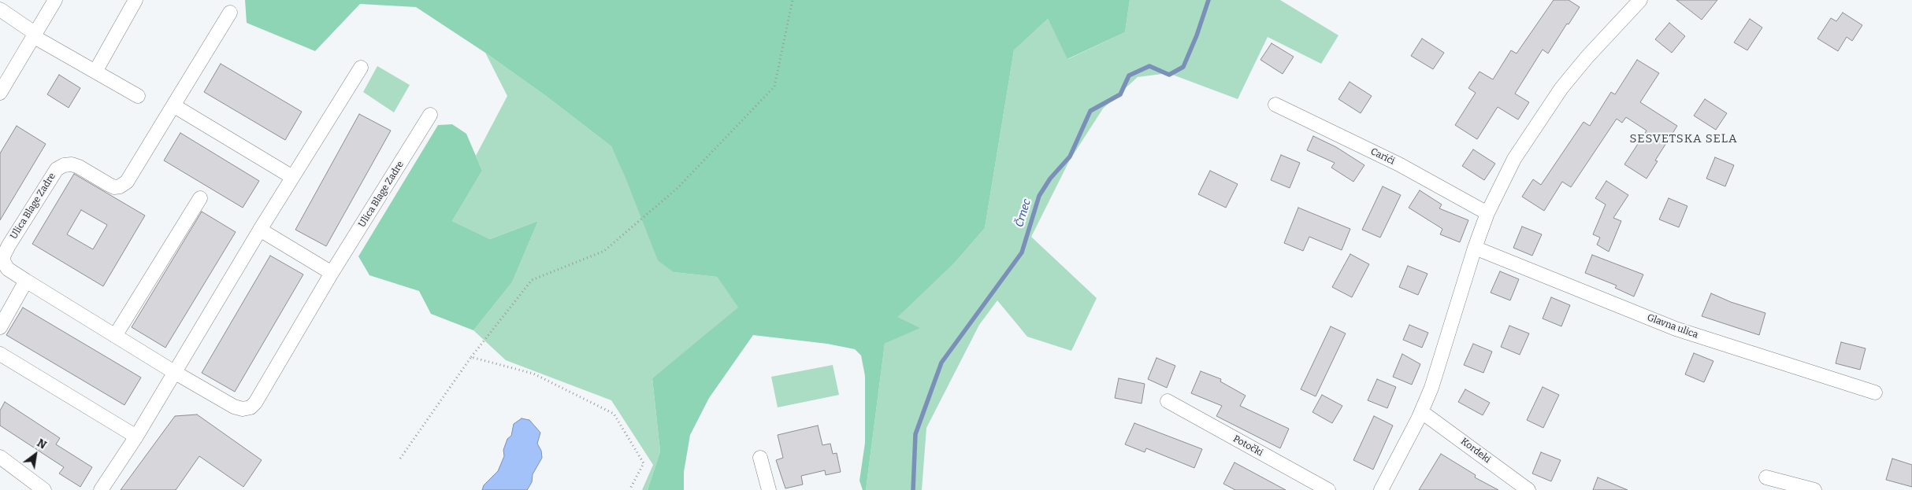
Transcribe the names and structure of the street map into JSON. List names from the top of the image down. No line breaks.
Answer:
{"streets":{"street":["Carići","Ulica Blage Zadre","Glavna ulica","Potočki","Kordeki"]},"districts":["SESVETSKA SELA"],"water":["Črnec"],"north":"top right"}
